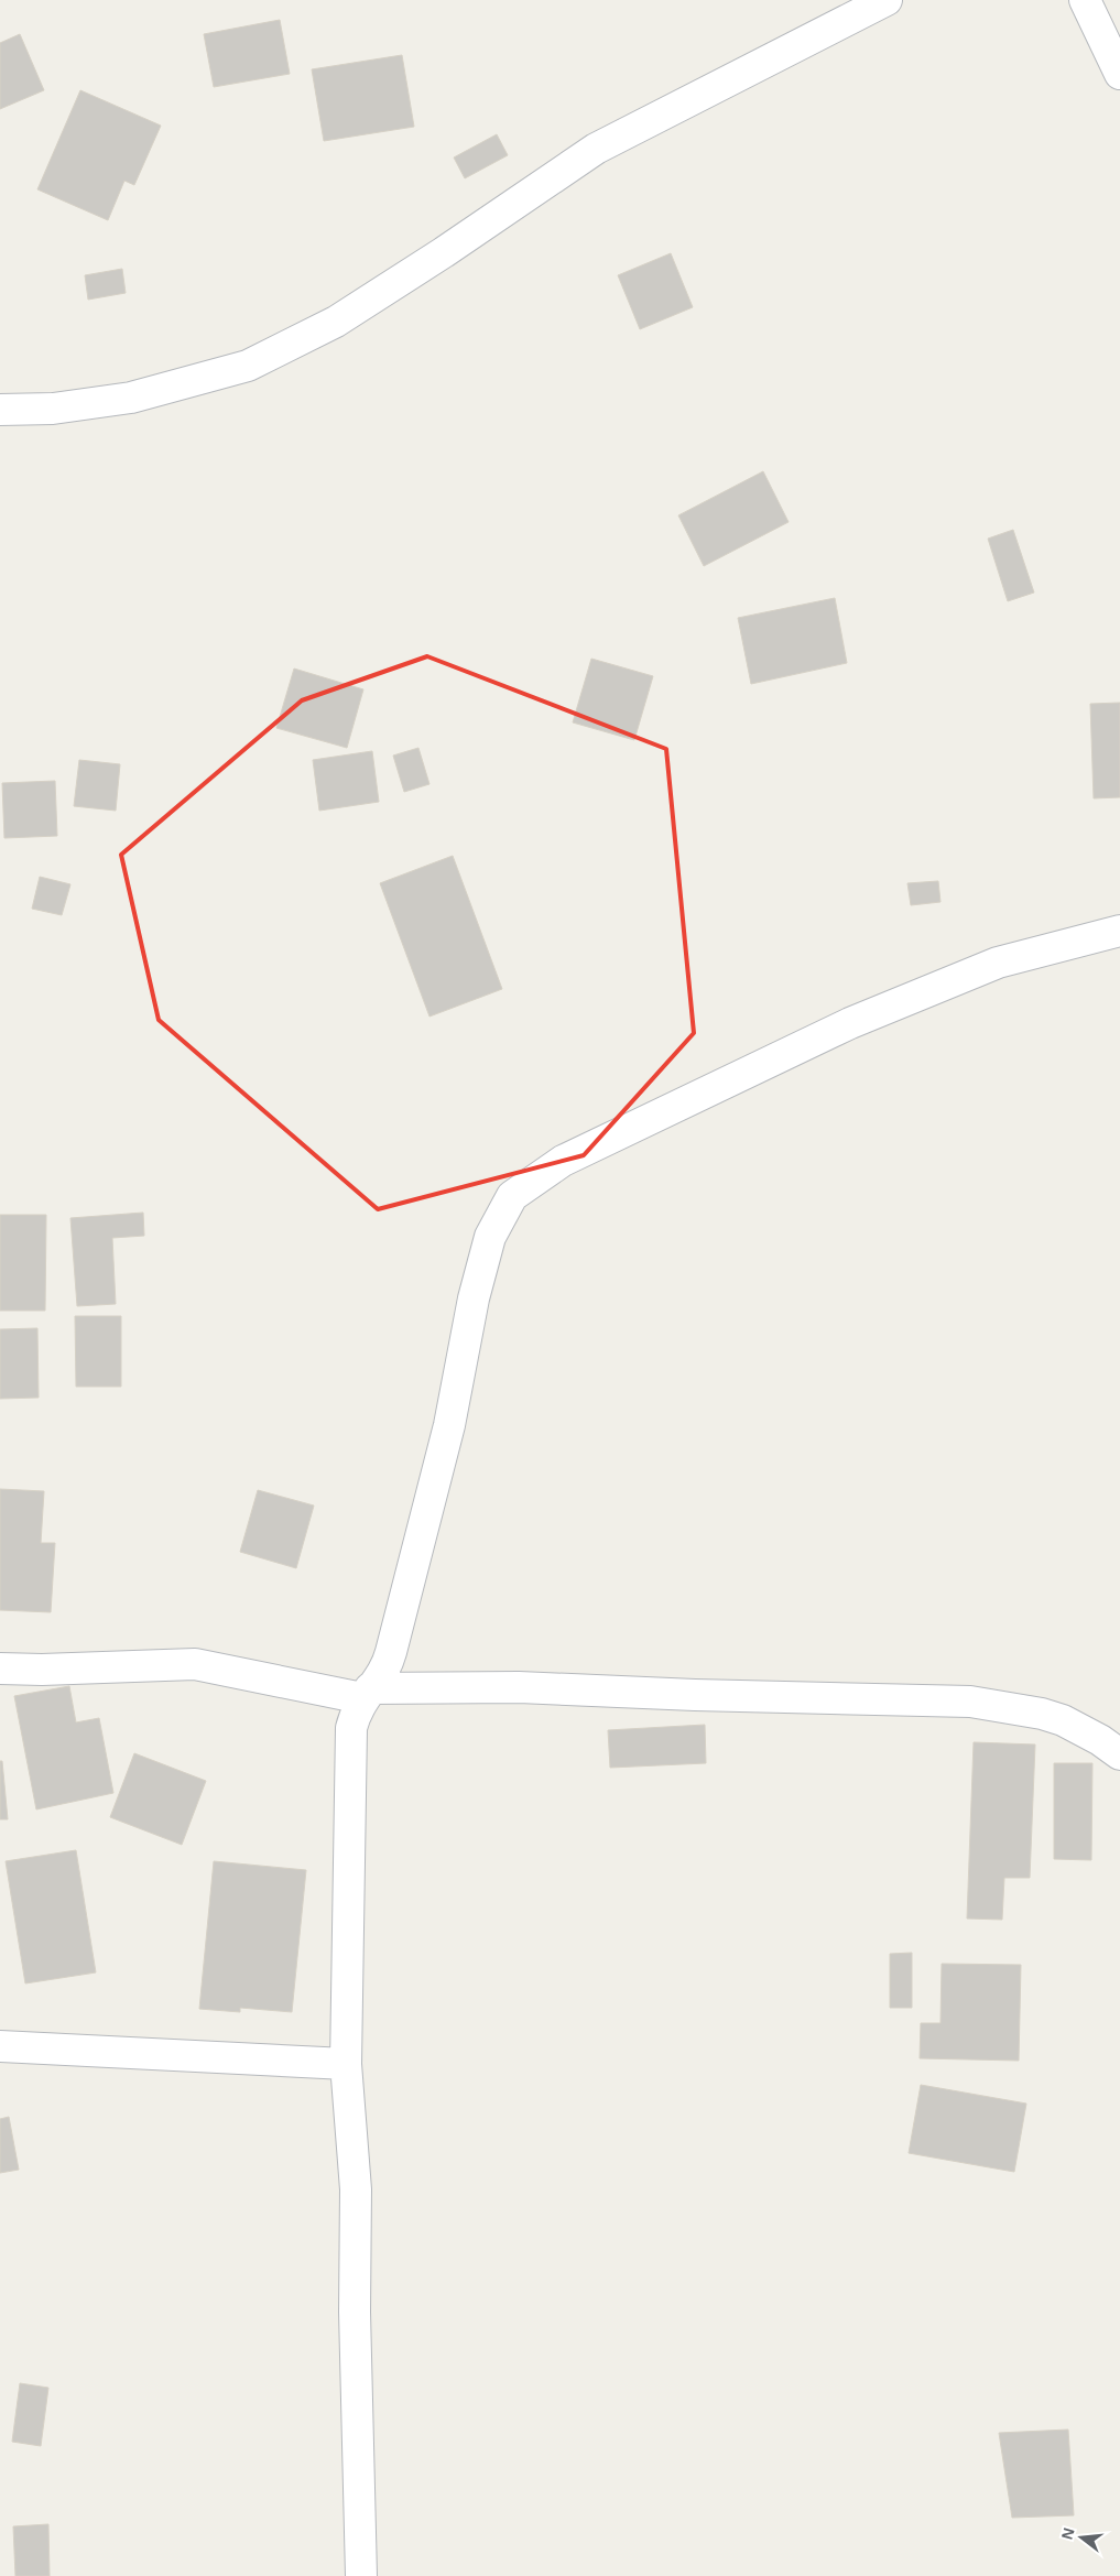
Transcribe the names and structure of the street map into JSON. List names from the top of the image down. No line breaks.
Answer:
{"north":"left"}
